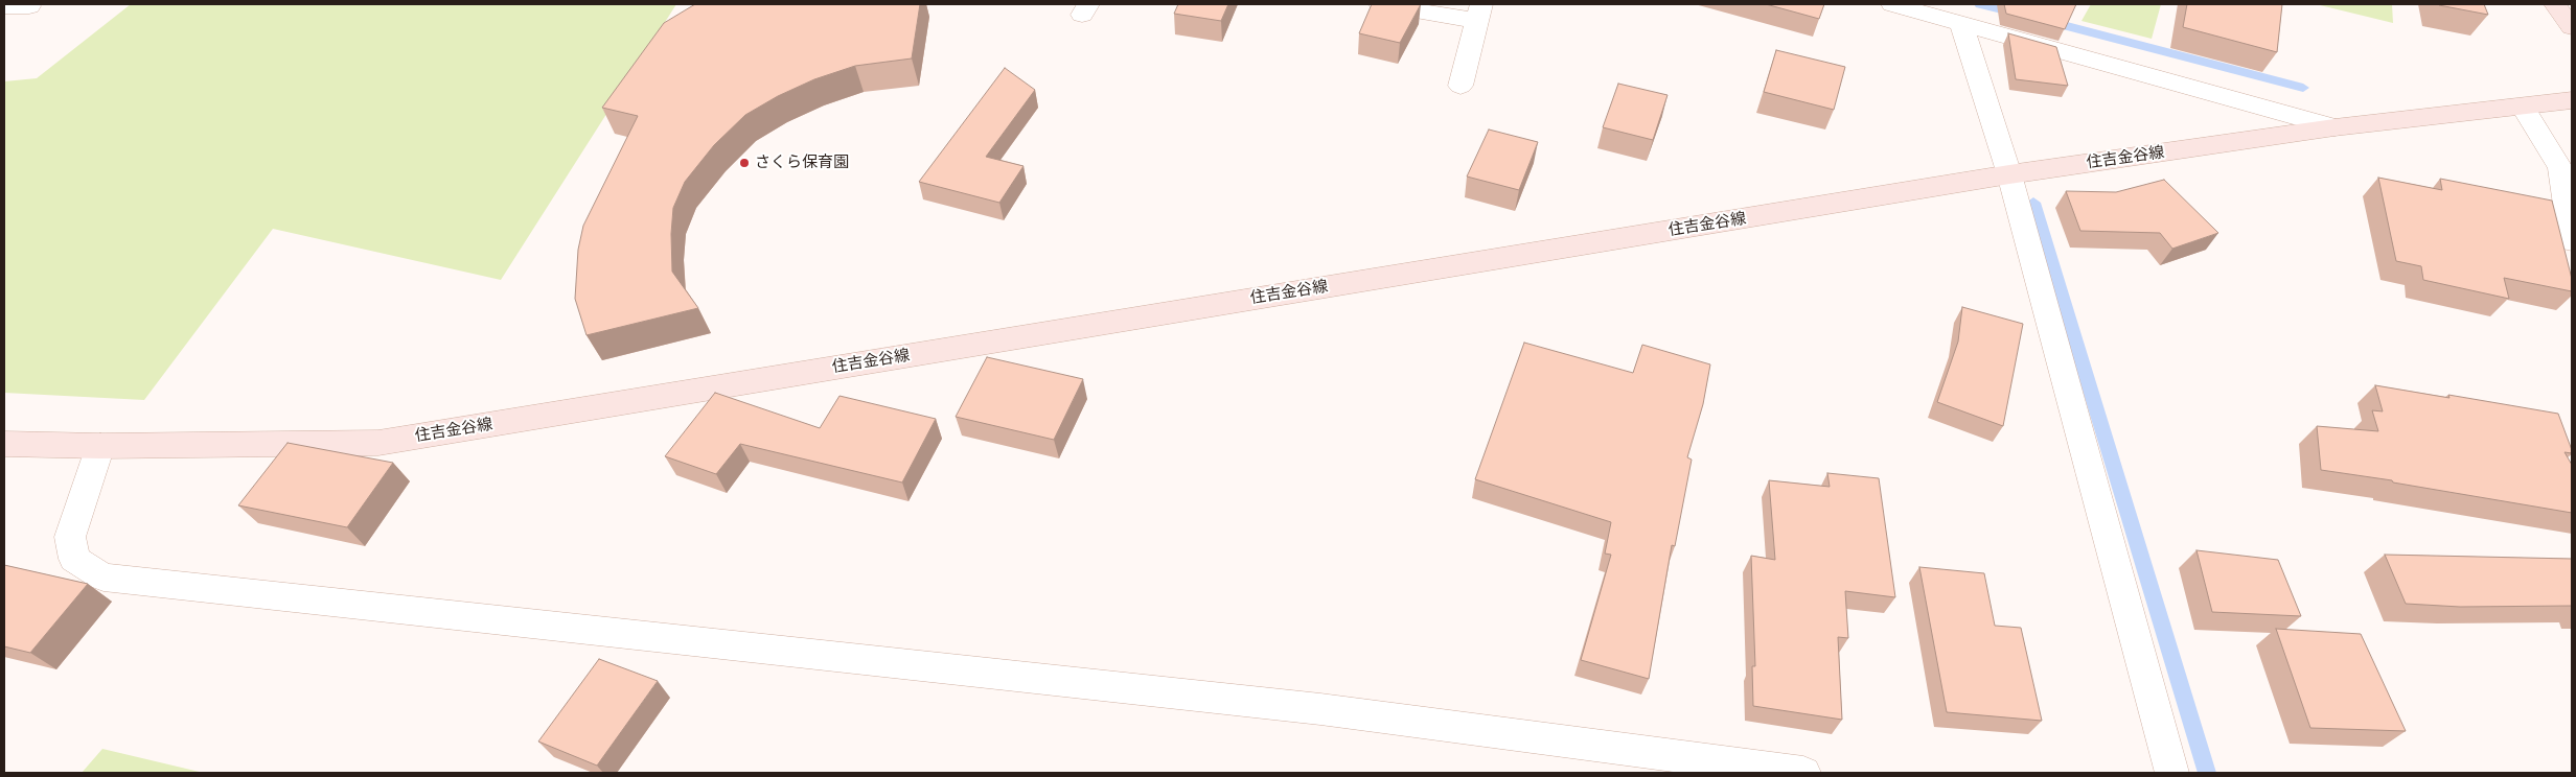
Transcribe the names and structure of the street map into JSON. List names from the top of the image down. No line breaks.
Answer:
{"streets":{"main road":["住吉金谷線"]},"places":["さくら保育園"]}
